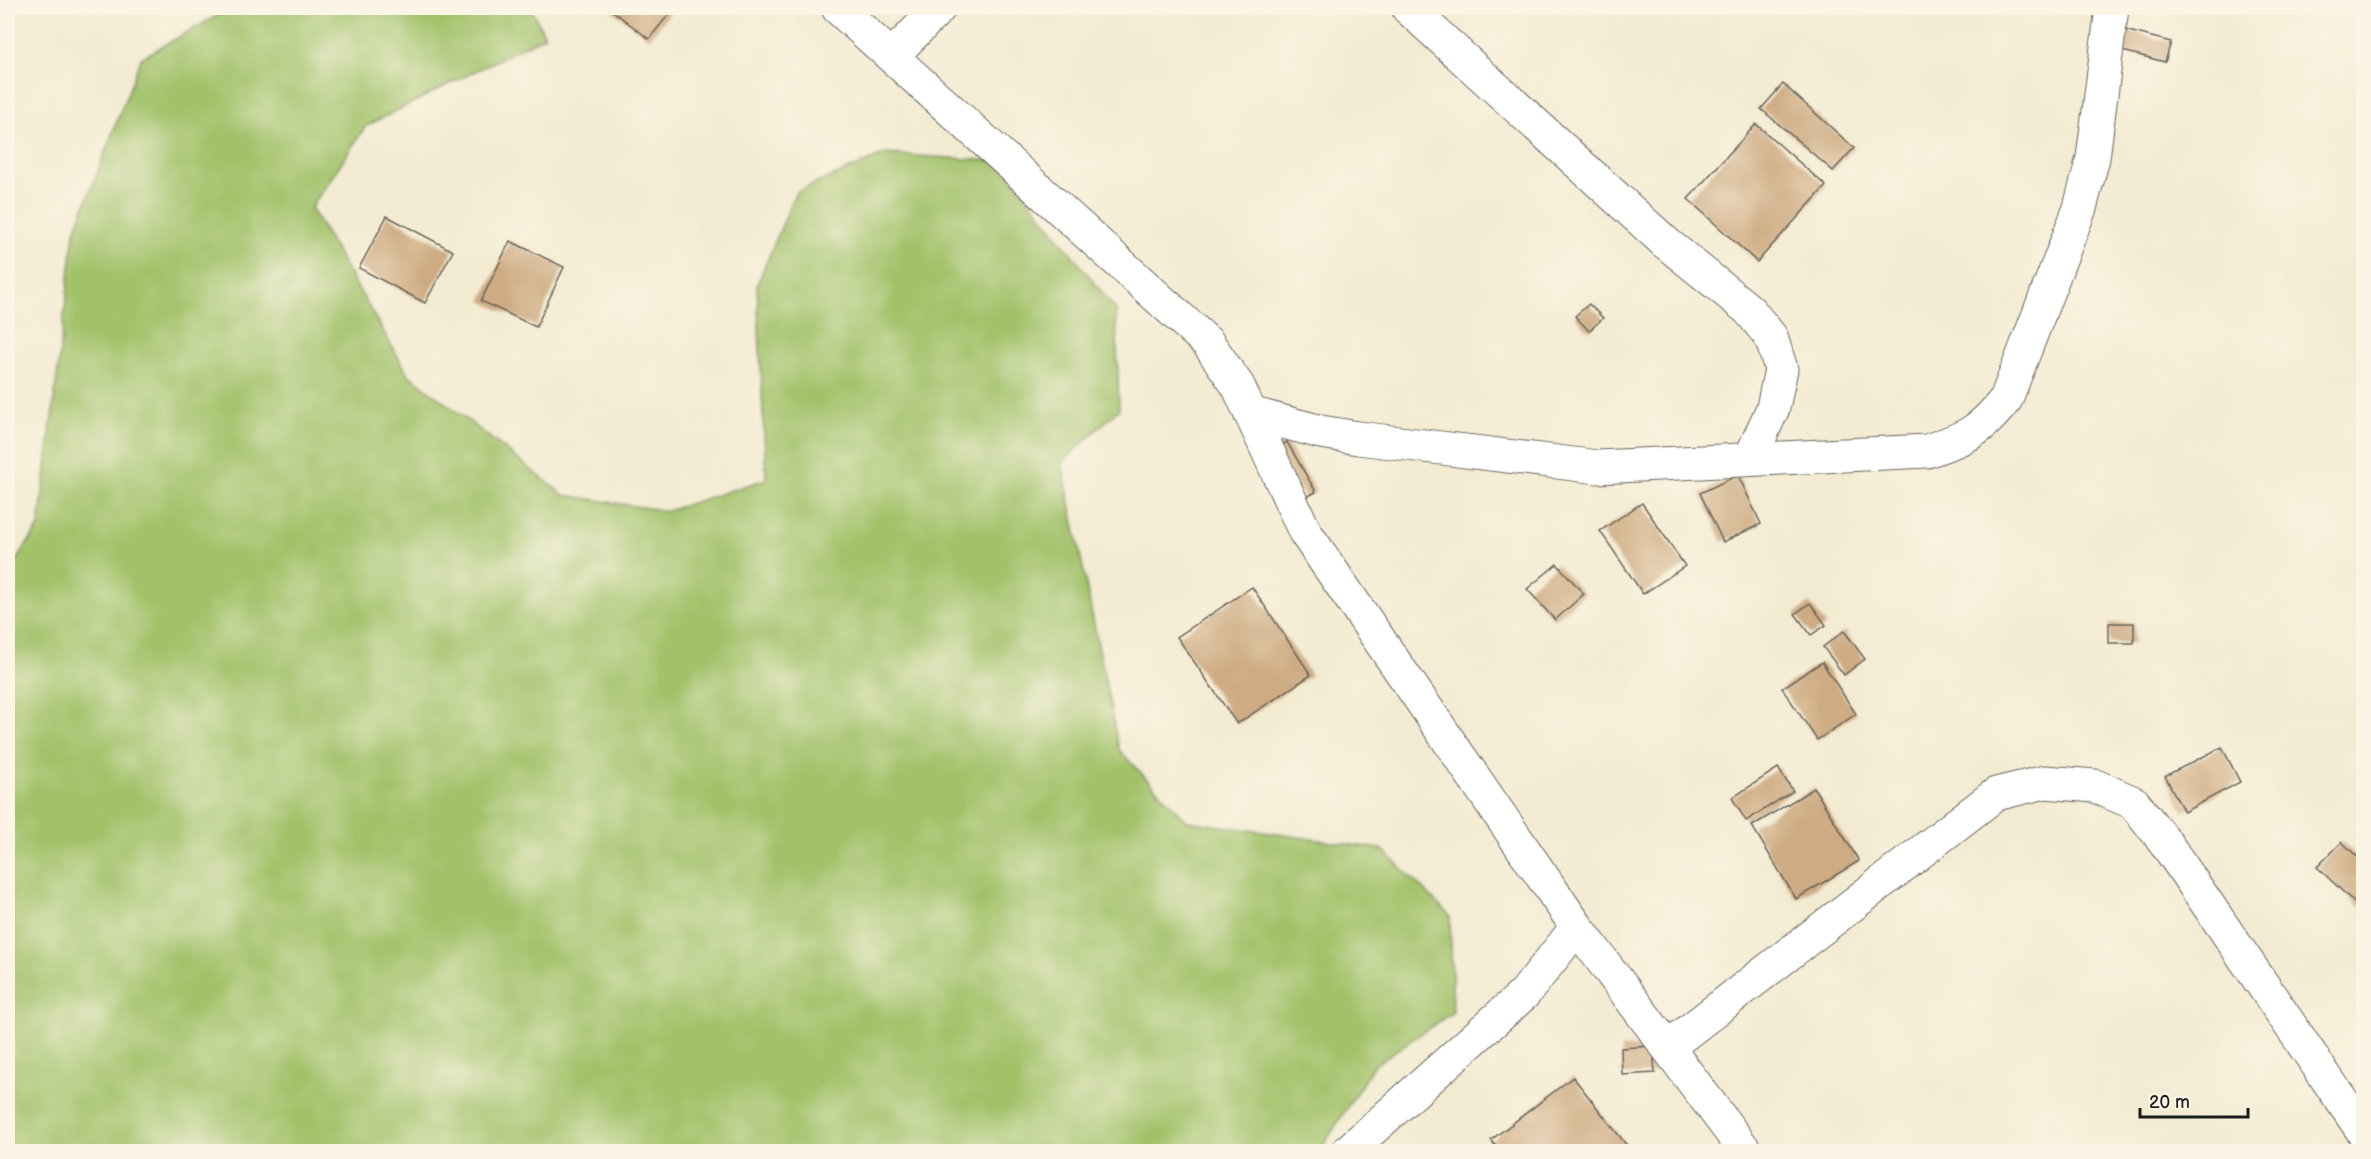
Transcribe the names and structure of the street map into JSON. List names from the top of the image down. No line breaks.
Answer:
{"scale_bar":"20 m"}
